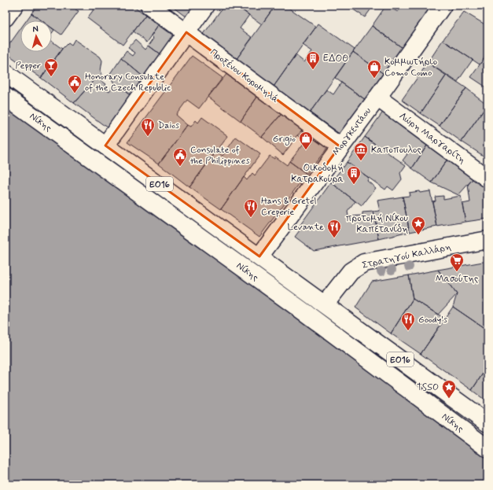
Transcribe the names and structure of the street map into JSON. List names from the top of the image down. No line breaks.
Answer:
{"streets":{"street":["Προξένου Κορομηλά","Νίκης","Μοργκεντάου","Λώρη Μαργαρίτη","ΕΟ16","Στρατηγού Καλλάρη"]},"crossings":[["Προξένου Κορομηλά","Μοργκεντάου"],["Νίκης","Μοργκεντάου"],["Νίκης","Στρατηγού Καλλάρη"],["Μοργκεντάου","Λώρη Μαργαρίτη"]],"places":{"building":["ΕΔΟΘ","Οικοδομή Κατρακούρα"],"bar":["Pepper"],"shop":["Κομμωτήριο Como Como","Grigio"],"public building":["Honorary Consulate of the Czech Republic","Consulate of the Philippines"],"restaurant":["Daios","Hans & Gretel Creperie","Levante","Goody's"],"museum":["Καποπουλος"],"place":["προτομή Νίκου Καπετανίδη","TSSO"],"supermarket":["Μασούτης"]},"north":"top"}
